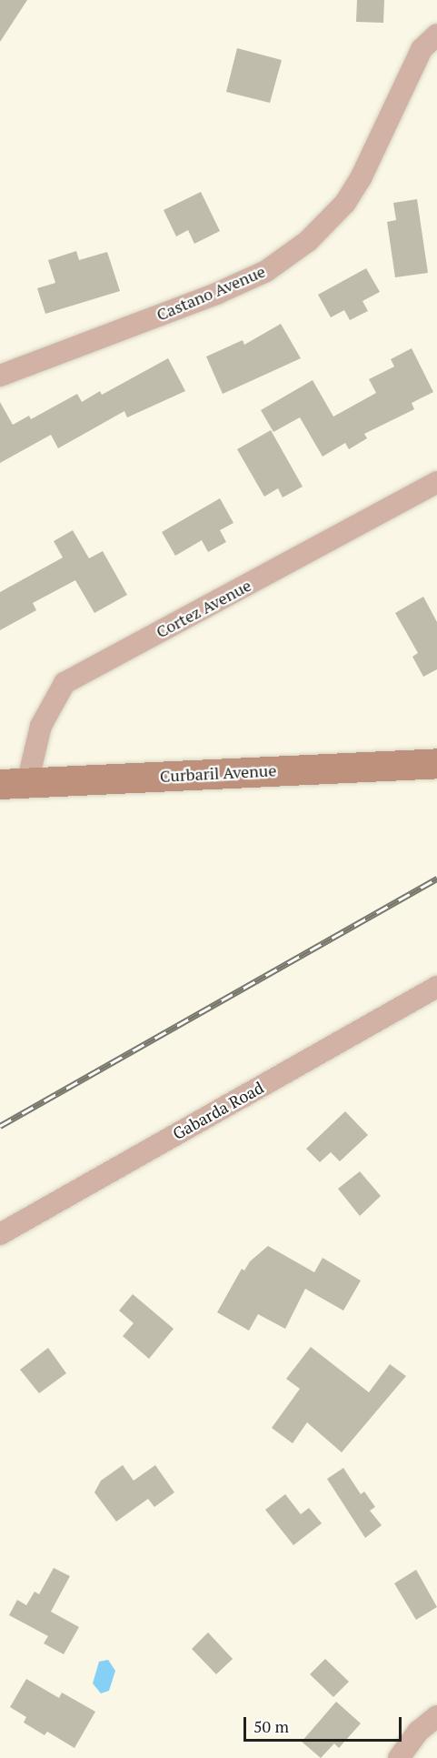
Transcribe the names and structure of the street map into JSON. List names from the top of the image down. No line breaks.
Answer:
{"streets":{"street":["Castano Avenue","Cortez Avenue","Curbaril Avenue","Gabarda Road"]},"crossings":[["Cortez Avenue","Curbaril Avenue"]],"scale_bar":"50 m"}
